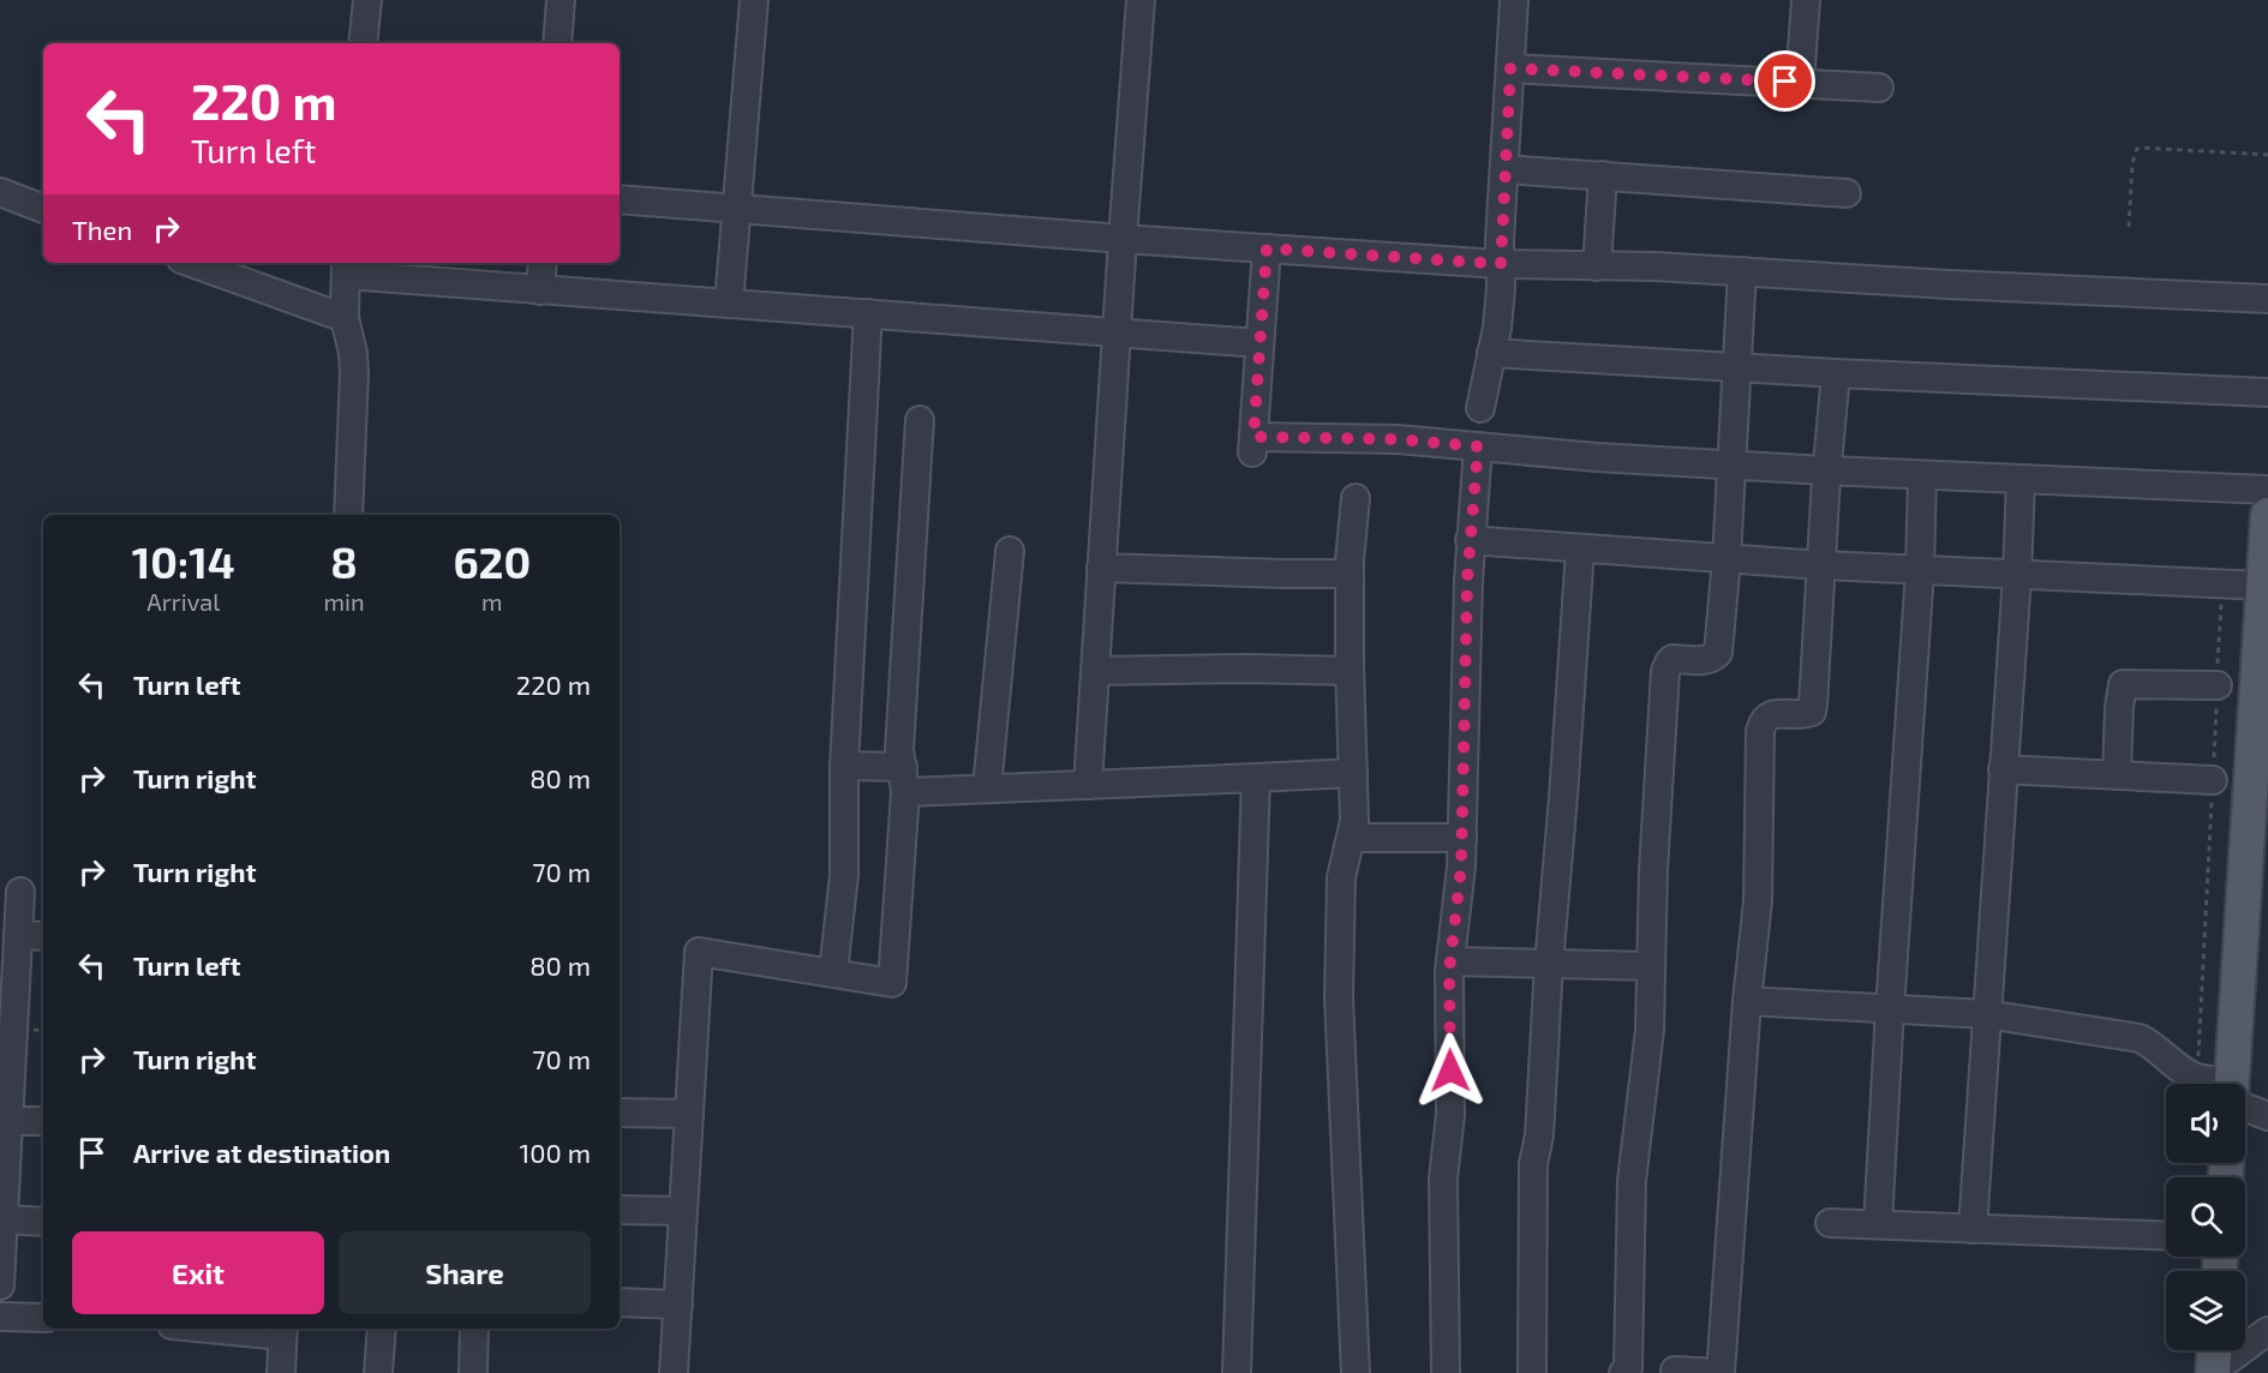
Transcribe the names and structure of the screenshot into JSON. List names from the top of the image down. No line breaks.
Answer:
{"page":{"turn":["220 m","Turn left"],"then":"Then","eta":["10:14","Arrival","8","min","620","m"],"list":[{"name":"Turn left","value":"220 m"},{"name":"Turn right","value":"80 m"},{"name":"Turn right","value":"70 m"},{"name":"Turn left","value":"80 m"},{"name":"Turn right","value":"70 m"},{"name":"Arrive at destination","value":"100 m"}],"buttons":["Exit","Share"]}}
